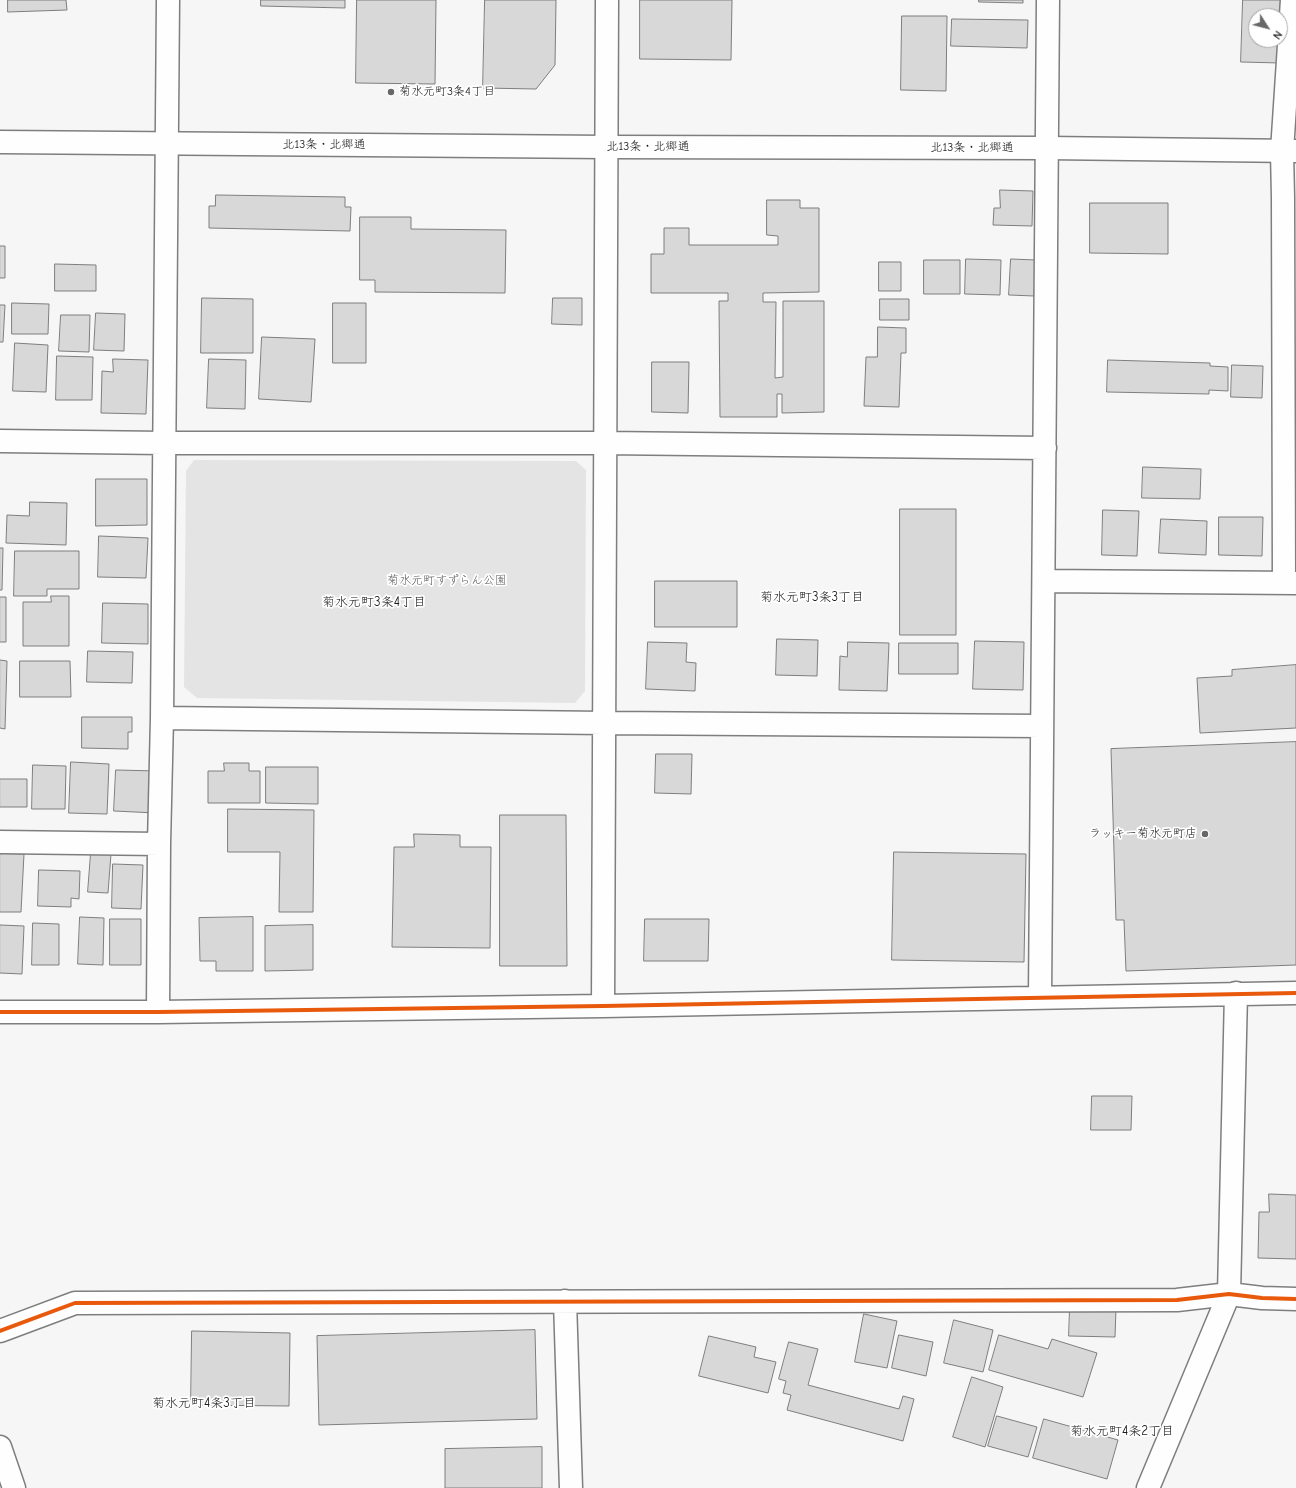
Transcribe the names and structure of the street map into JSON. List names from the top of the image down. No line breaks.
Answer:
{"streets":{"street":["北13条・北郷通"]},"districts":["菊水元町3条3丁目","菊水元町3条4丁目","菊水元町4条3丁目","菊水元町4条2丁目"],"parks":["菊水元町すずらん公園"],"places":["菊水元町3条4丁目","ラッキー菊水元町店"],"north":"bottom right"}
